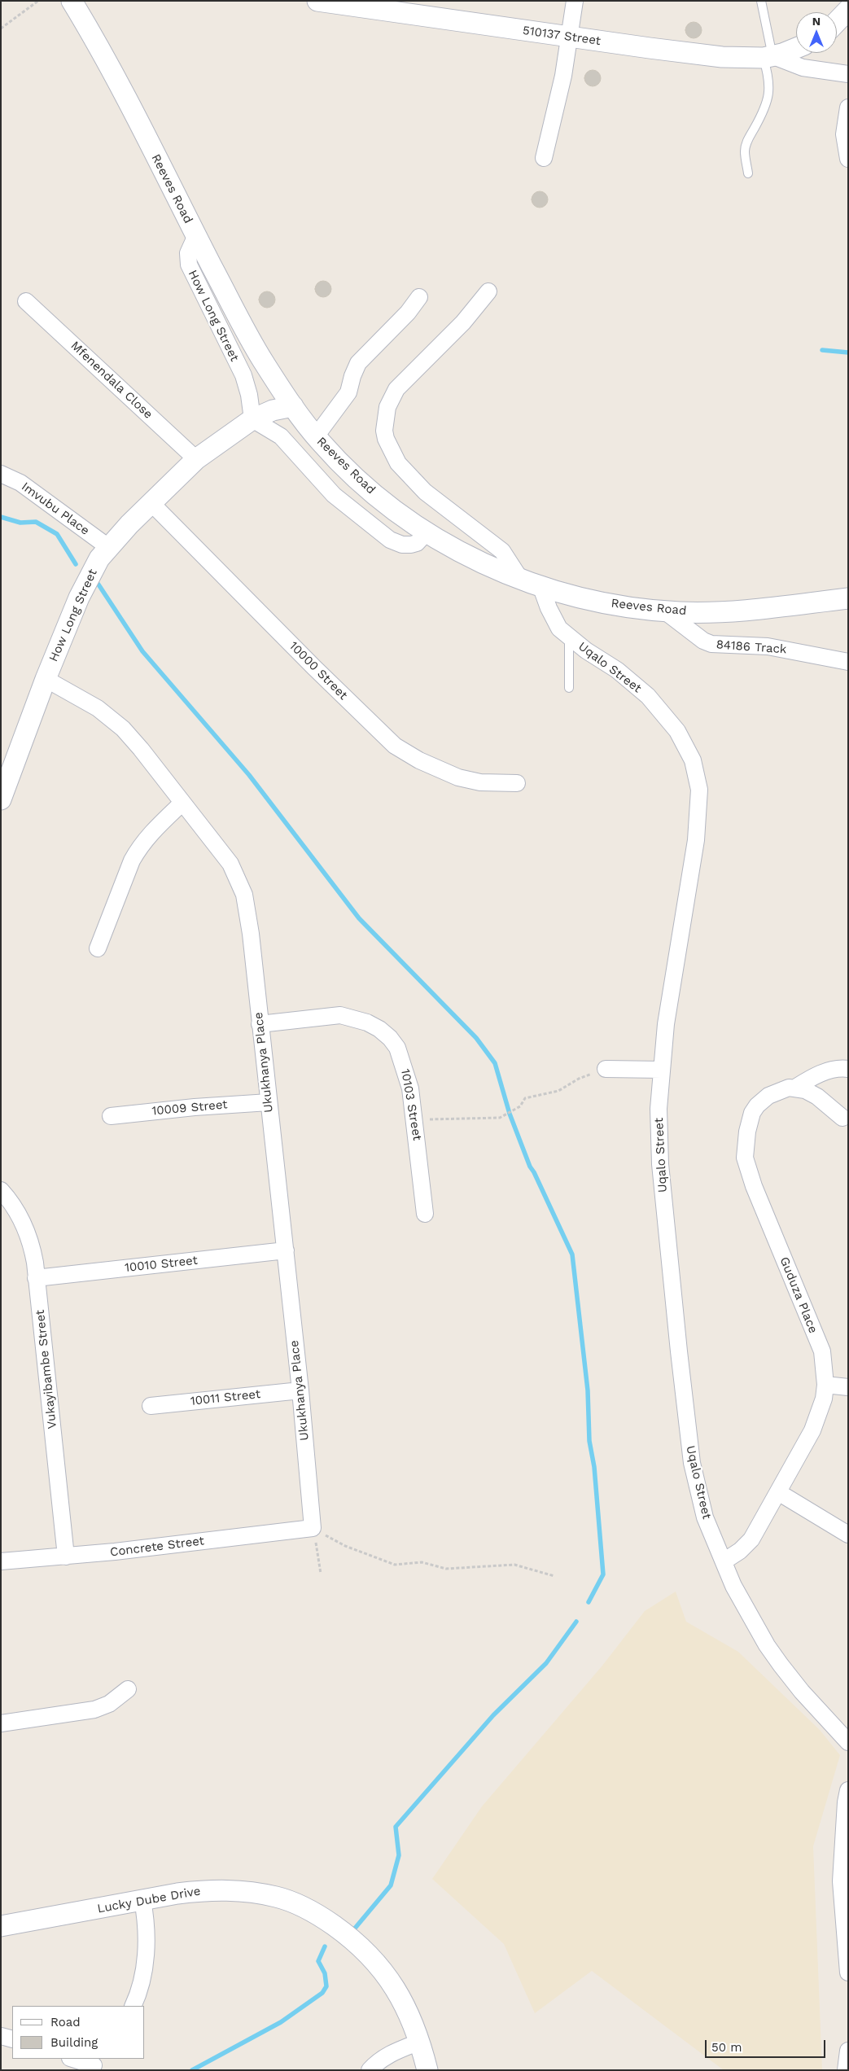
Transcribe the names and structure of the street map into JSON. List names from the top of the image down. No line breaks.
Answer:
{"streets":{"street":["510137 Street","Reeves Road","How Long Street","Mfenendala Close","Imvubu Place","84186 Track","Uqalo Street","10000 Street","Ukukhanya Place","10103 Street","10009 Street","10010 Street","Guduza Place","Vukayibambe Street","10011 Street","Concrete Street","Lucky Dube Drive"]},"crossings":[["Reeves Road","How Long Street"],["Reeves Road","84186 Track"],["Reeves Road","Uqalo Street"],["How Long Street","Mfenendala Close"],["How Long Street","Imvubu Place"],["How Long Street","10000 Street"],["How Long Street","Ukukhanya Place"],["Uqalo Street","Guduza Place"],["Ukukhanya Place","10103 Street"],["Ukukhanya Place","10009 Street"],["Ukukhanya Place","10010 Street"],["Ukukhanya Place","10011 Street"],["Ukukhanya Place","Concrete Street"],["10010 Street","Vukayibambe Street"],["Vukayibambe Street","Concrete Street"]],"legend":["Road","Building"],"scale_bar":"50 m","north":"top"}
